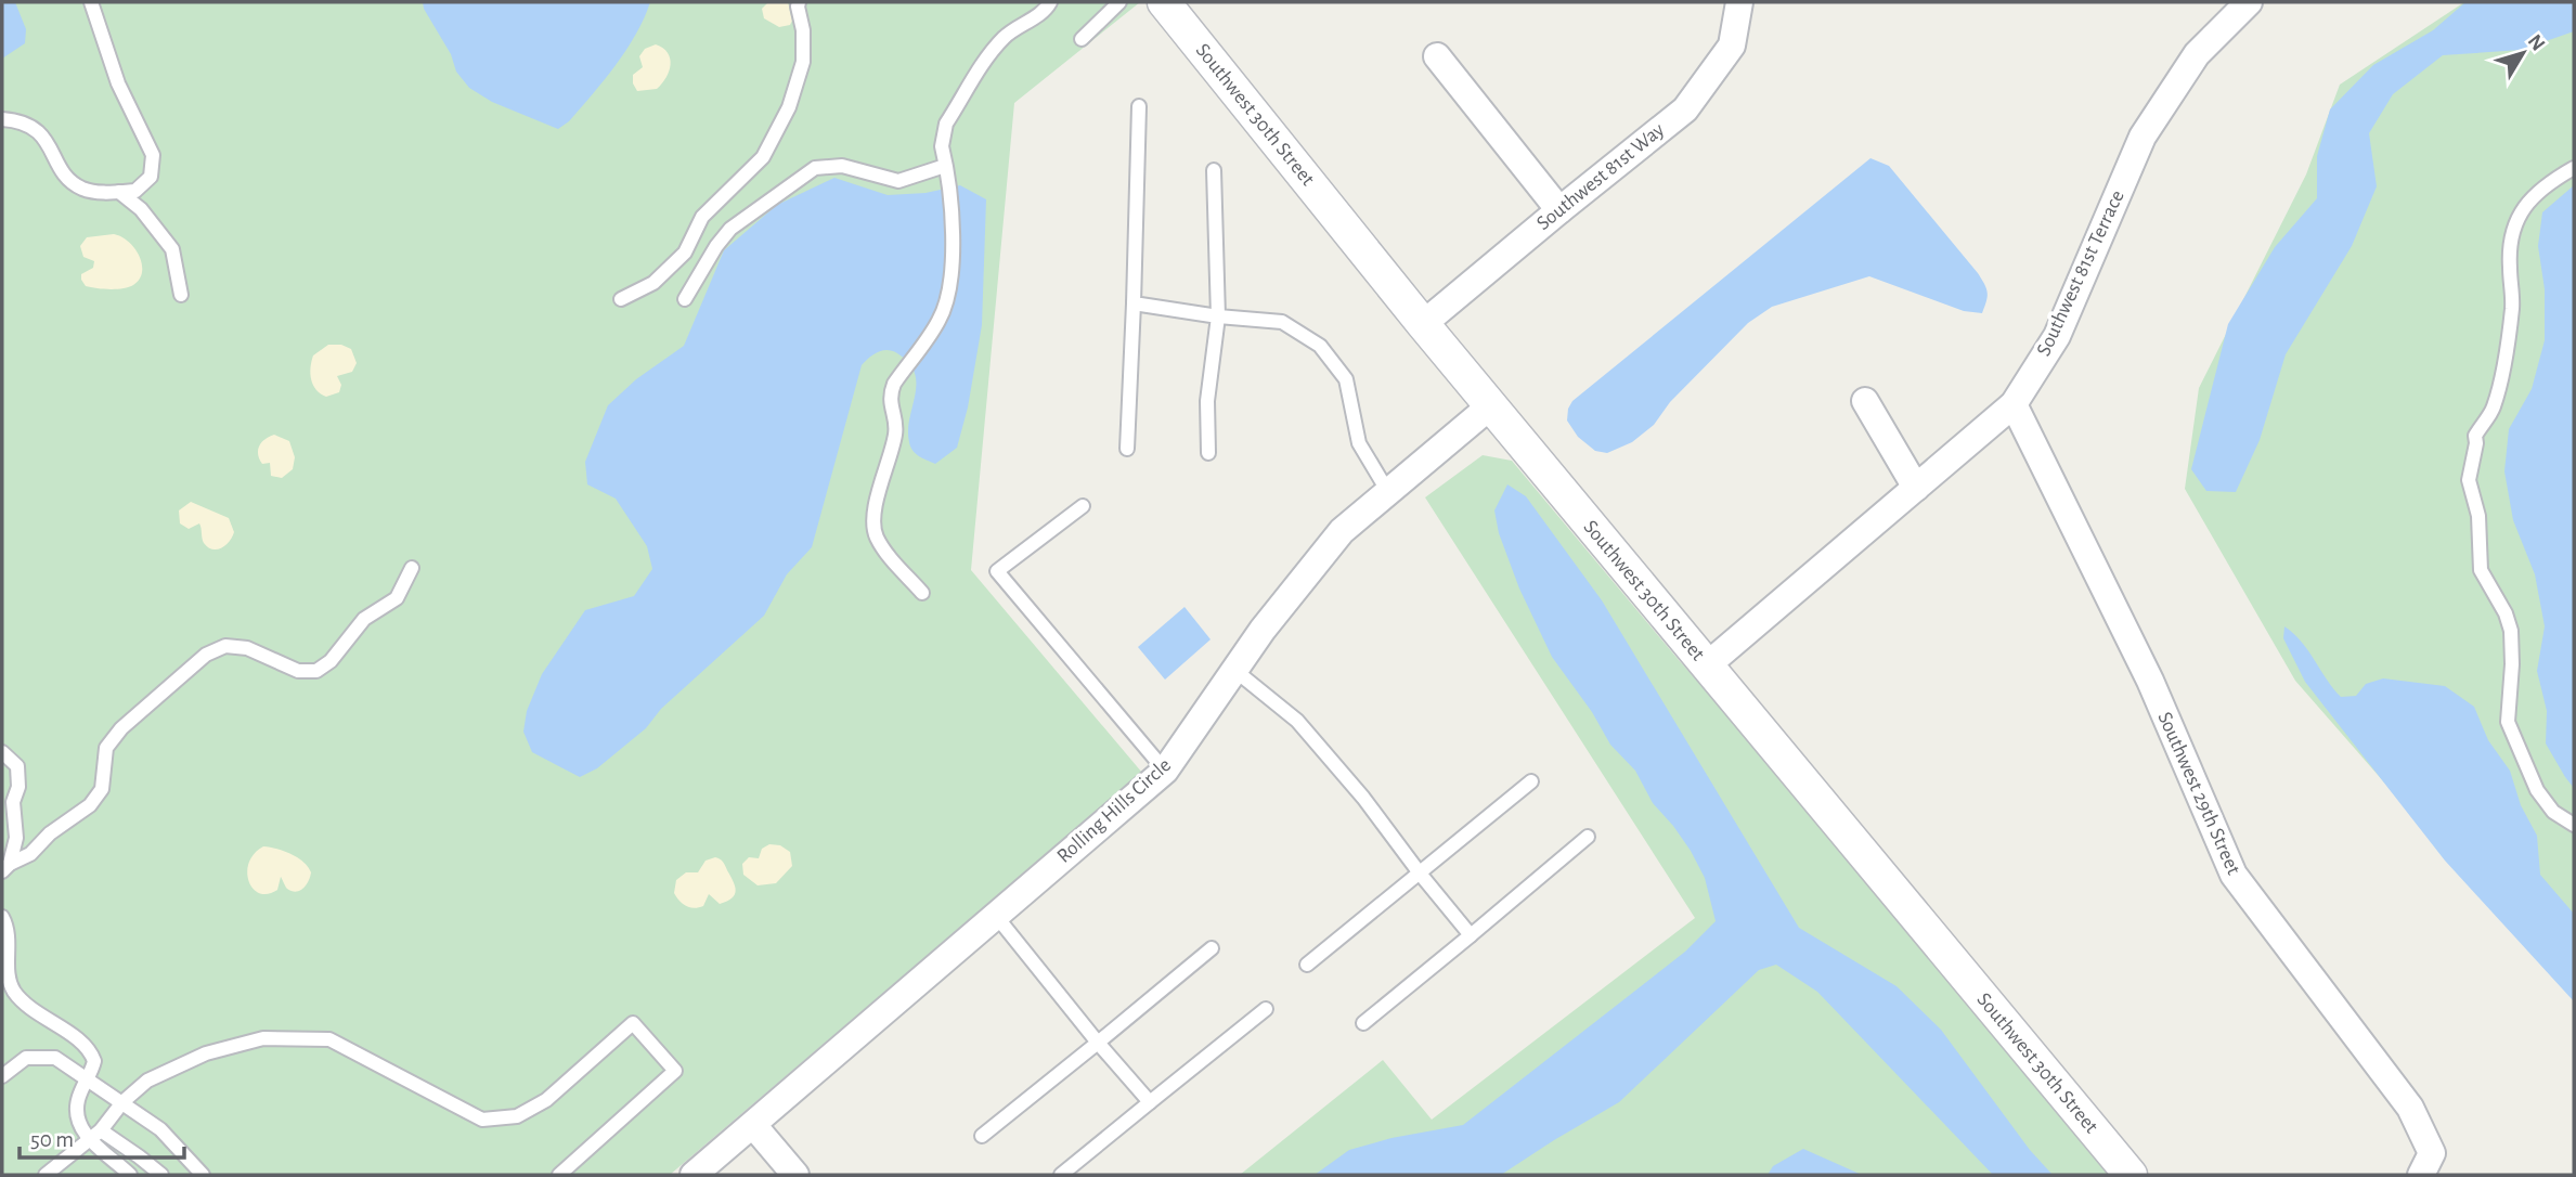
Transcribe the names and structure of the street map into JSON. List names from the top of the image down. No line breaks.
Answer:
{"streets":{"street":["Southwest 30th Street","Southwest 81st Way","Southwest 81st Terrace","Southwest 29th Street","Rolling Hills Circle"]},"crossings":[["Southwest 30th Street","Southwest 81st Way"],["Southwest 30th Street","Southwest 81st Terrace"],["Southwest 30th Street","Rolling Hills Circle"],["Southwest 81st Terrace","Southwest 29th Street"]],"scale_bar":"50 m","north":"top right"}
